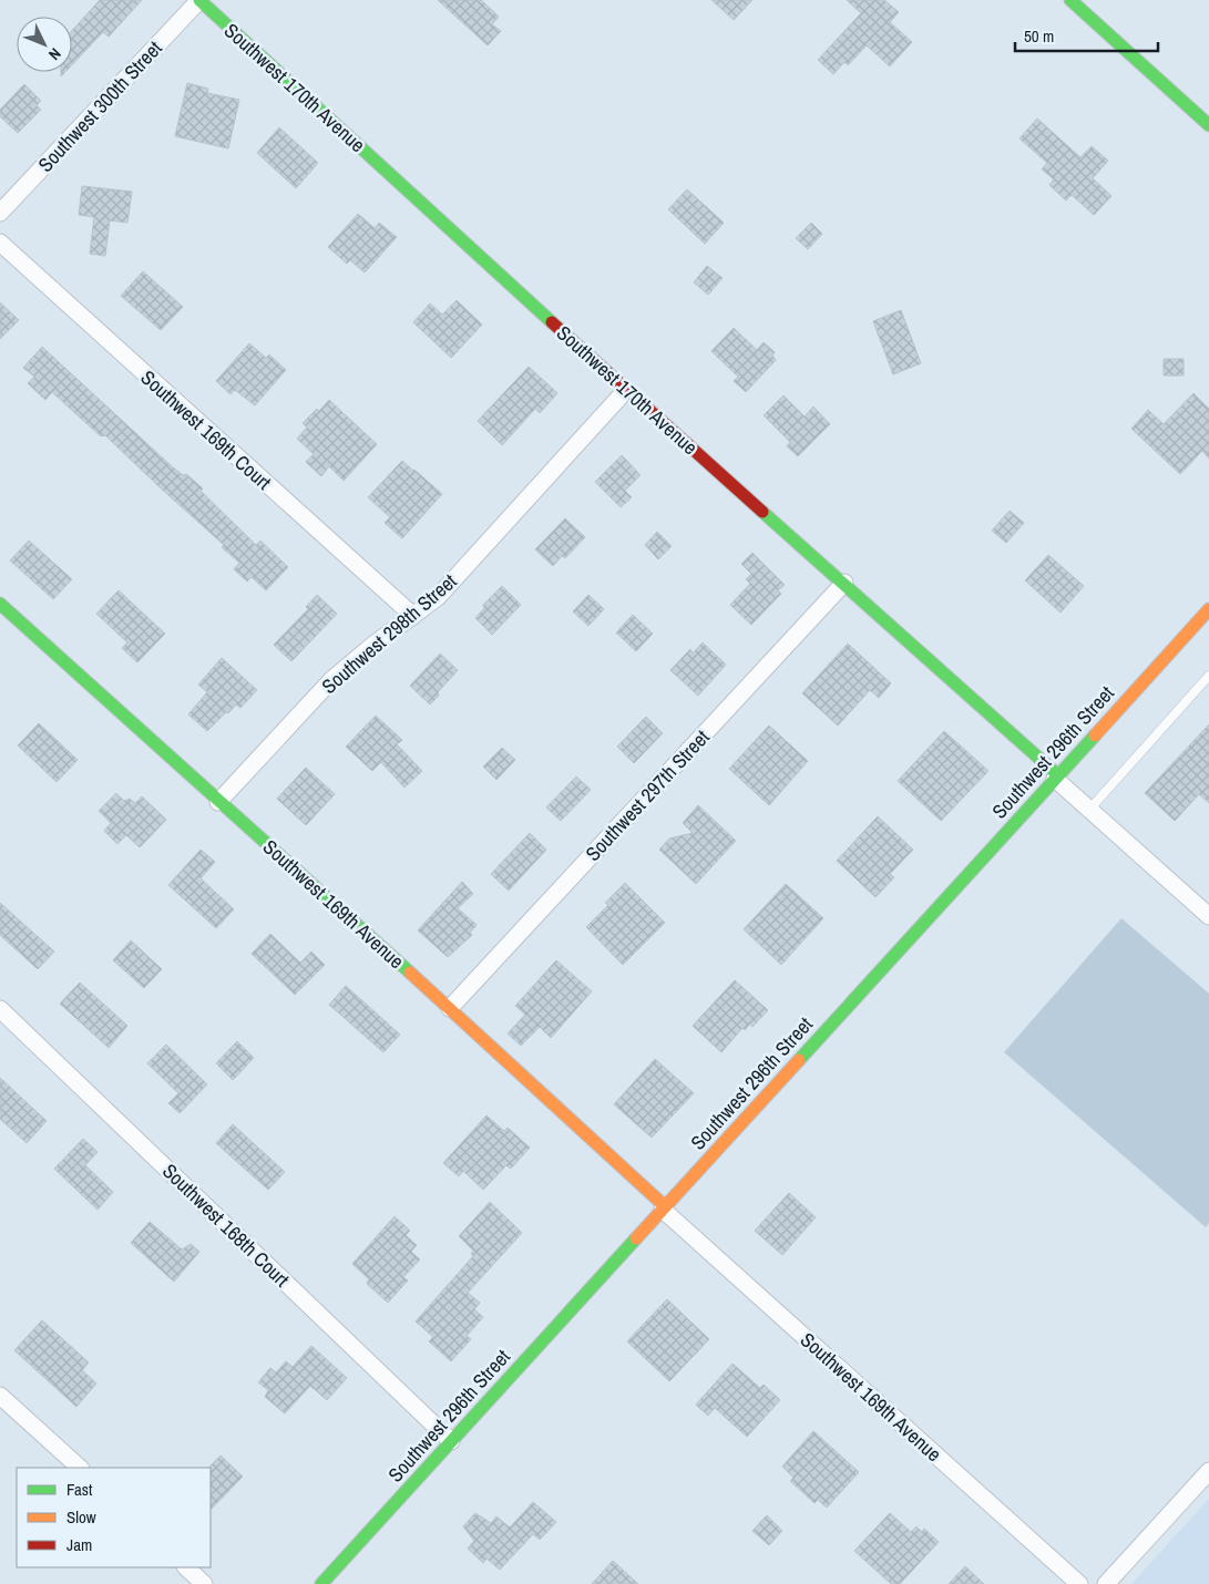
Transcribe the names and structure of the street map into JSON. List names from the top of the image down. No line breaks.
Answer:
{"streets":{"street":["Southwest 170th Avenue","Southwest 300th Street","Southwest 169th Court","Southwest 298th Street","Southwest 296th Street","Southwest 297th Street","Southwest 169th Avenue","Southwest 168th Court"]},"crossings":[["Southwest 170th Avenue","Southwest 300th Street"],["Southwest 170th Avenue","Southwest 298th Street"],["Southwest 170th Avenue","Southwest 296th Street"],["Southwest 170th Avenue","Southwest 297th Street"],["Southwest 169th Court","Southwest 298th Street"],["Southwest 298th Street","Southwest 169th Avenue"],["Southwest 296th Street","Southwest 169th Avenue"],["Southwest 296th Street","Southwest 168th Court"],["Southwest 297th Street","Southwest 169th Avenue"]],"legend":["Fast","Slow","Jam"],"scale_bar":"50 m","north":"bottom right"}
